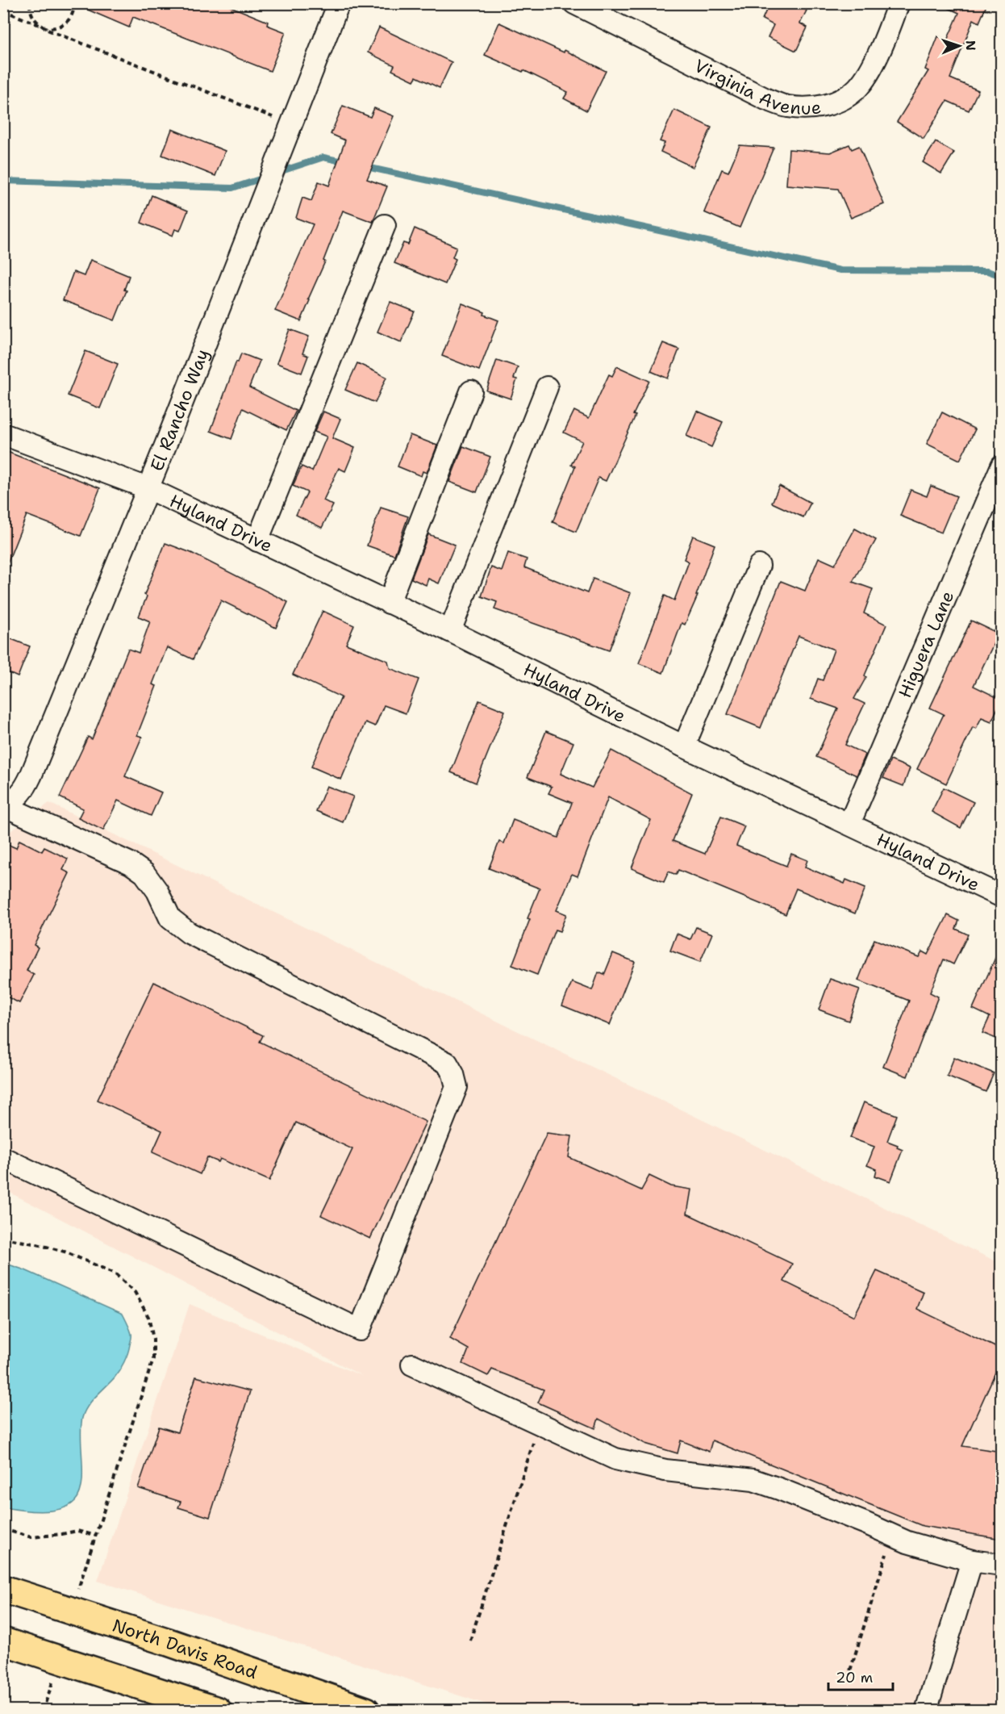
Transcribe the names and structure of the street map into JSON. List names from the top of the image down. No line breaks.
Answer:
{"streets":{"main road":["North Davis Road"],"street":["Virginia Avenue","El Rancho Way","Hyland Drive","Higuera Lane"]},"crossings":[["El Rancho Way","Hyland Drive"],["Hyland Drive","Higuera Lane"]],"scale_bar":"20 m","north":"right"}
